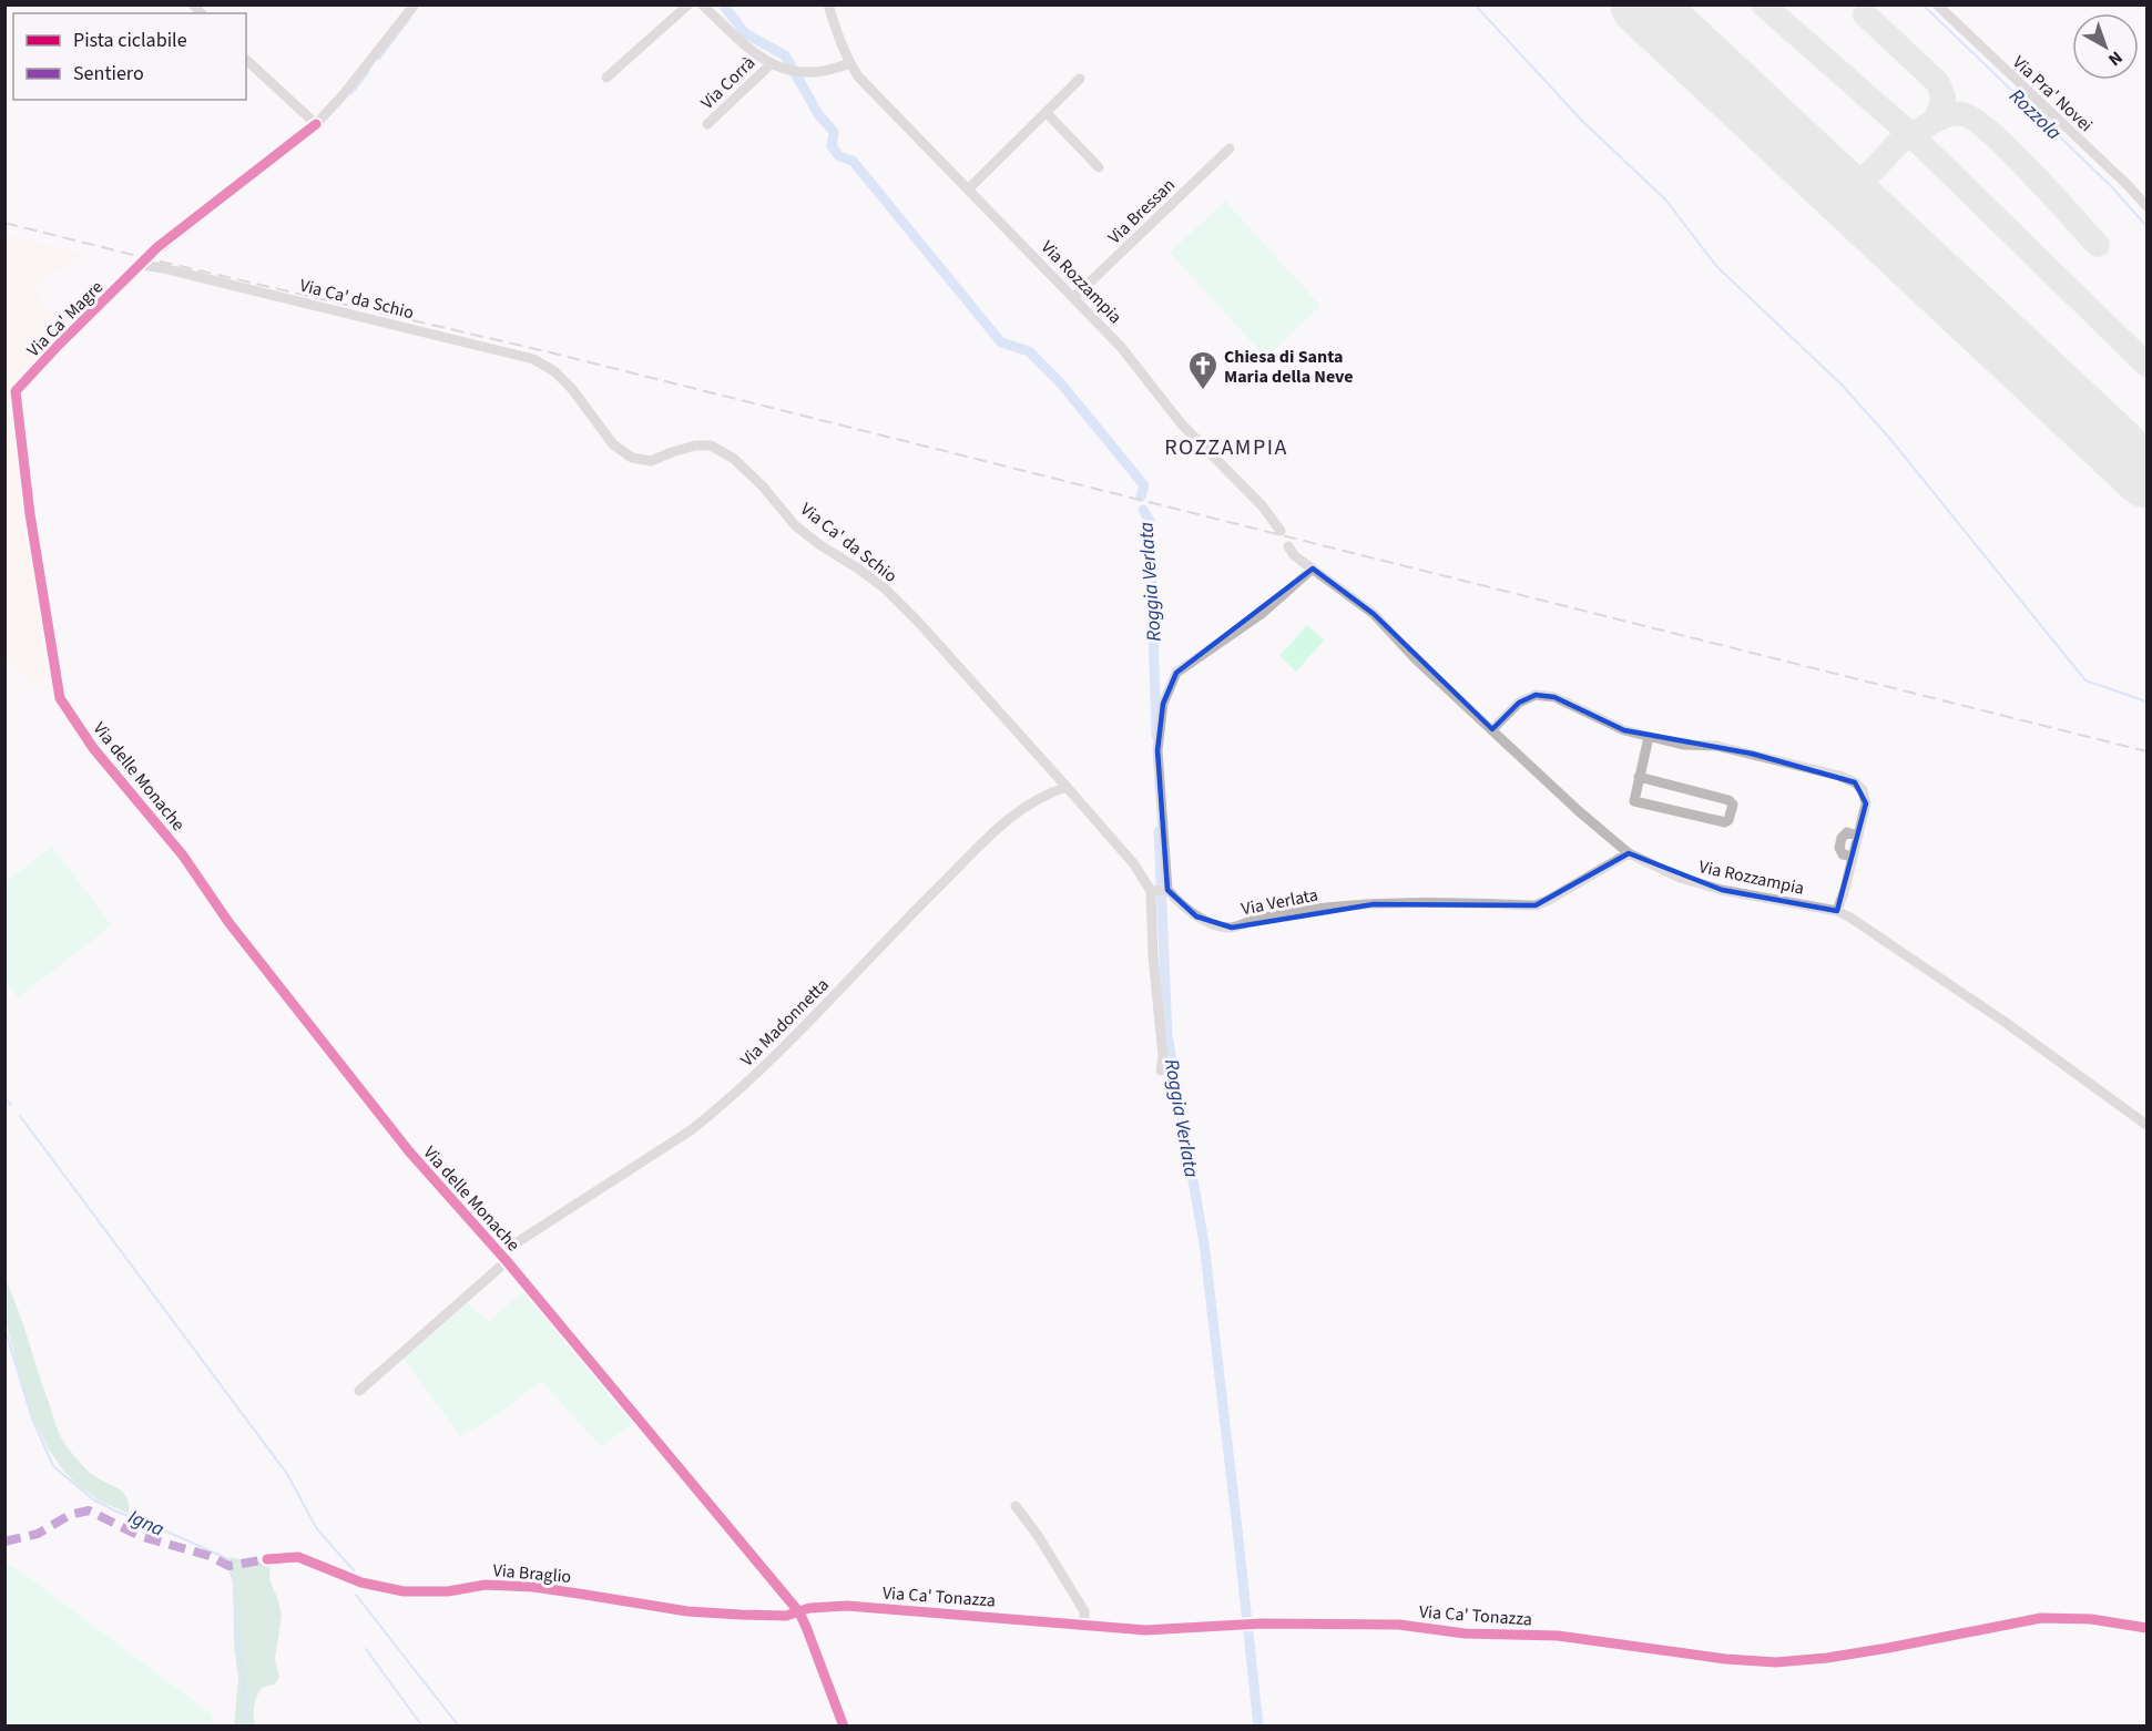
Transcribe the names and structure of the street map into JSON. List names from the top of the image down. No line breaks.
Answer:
{"streets":{"street":["Via Corrà","Via Pra' Novei","Via Bressan","Via Rozzampia","Via Ca' da Schio","Via Ca' Magre","Via delle Monache","Via Verlata","Via Madonnetta","Via Braglio","Via Ca' Tonazza"]},"crossings":[["Via Bressan","Via Rozzampia"],["Via Rozzampia","Via Verlata"],["Via Ca' da Schio","Via Ca' Magre"],["Via Ca' da Schio","Via Verlata"],["Via Ca' da Schio","Via Madonnetta"],["Via Ca' Magre","Via delle Monache"],["Via delle Monache","Via Madonnetta"],["Via delle Monache","Via Braglio"],["Via delle Monache","Via Ca' Tonazza"],["Via Braglio","Via Ca' Tonazza"]],"districts":["ROZZAMPIA"],"water":["Rozzola","Roggia Verlata","Igna"],"places":{"church":["Chiesa di Santa Maria della Neve"]},"legend":["Pista ciclabile","Sentiero"],"north":"bottom right"}
